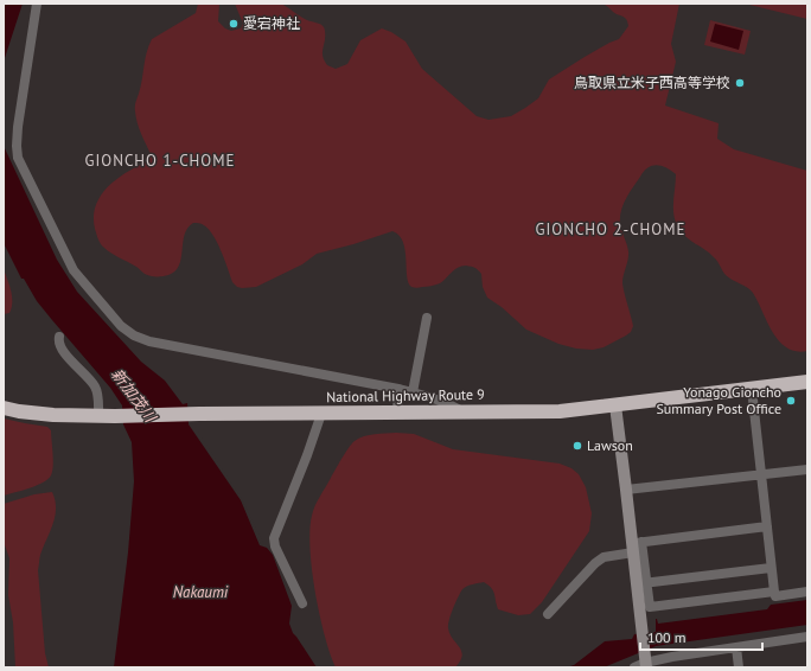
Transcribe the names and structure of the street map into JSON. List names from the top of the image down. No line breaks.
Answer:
{"streets":{"highway":["National Highway Route 9"]},"districts":["GIONCHO 1-CHOME","GIONCHO 2-CHOME"],"water":["新加茂川","Nakaumi"],"places":["愛宕神社","鳥取県立米子西高等学校","Yonago Gioncho Summary Post Office","Lawson"],"scale_bar":"100 m"}
